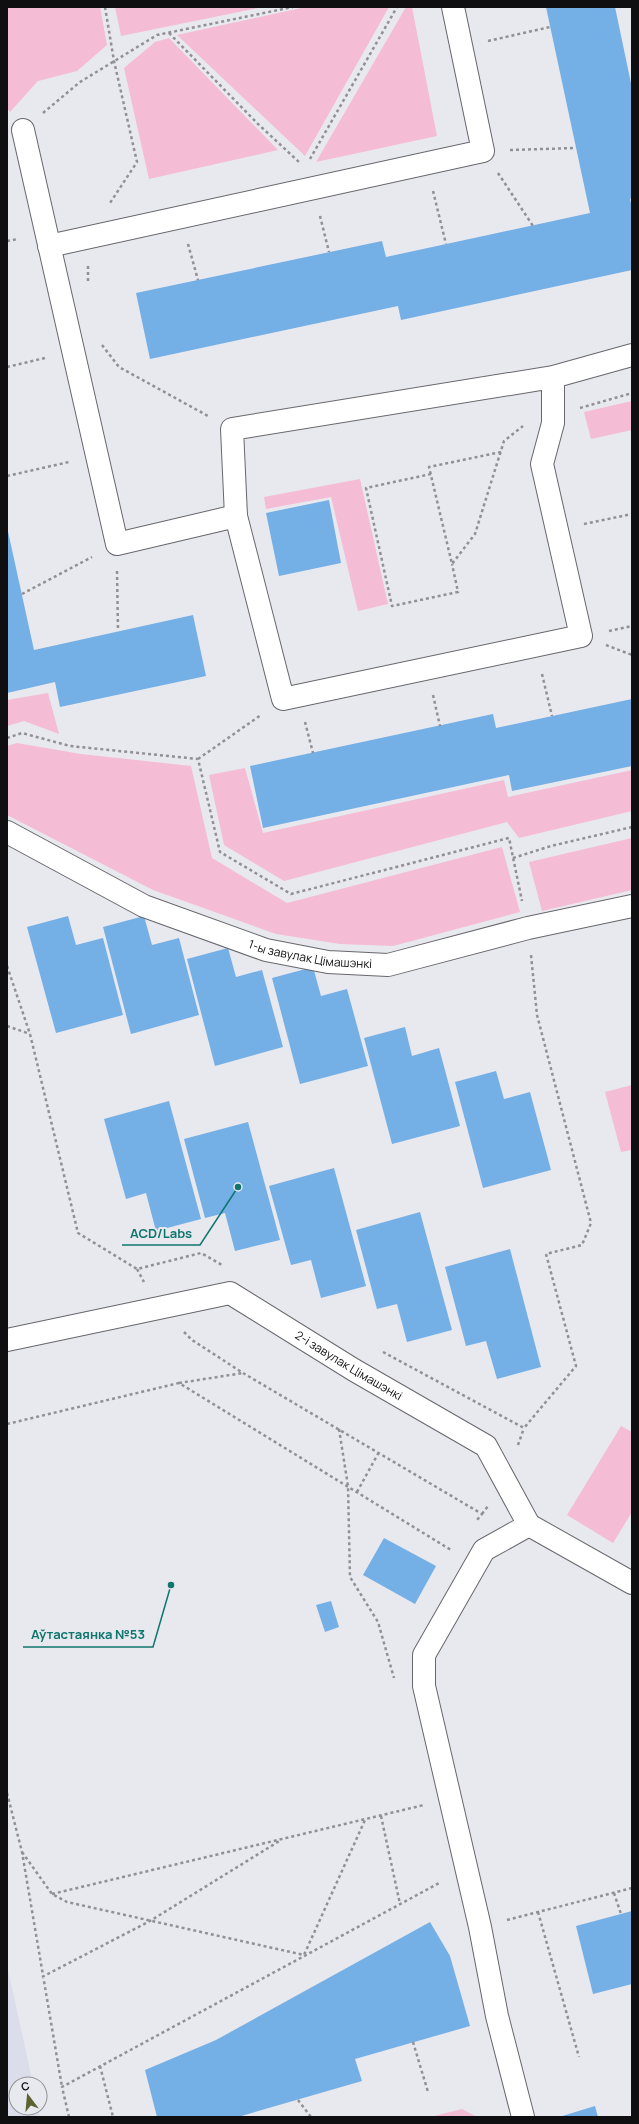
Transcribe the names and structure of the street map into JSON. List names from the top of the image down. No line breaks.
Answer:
{"streets":{"street":["1-ы завулак Цімашэнкі","2-і завулак Цімашэнкі"]},"places":["ACD/Labs","Аўтастаянка №53"],"north":"top"}
